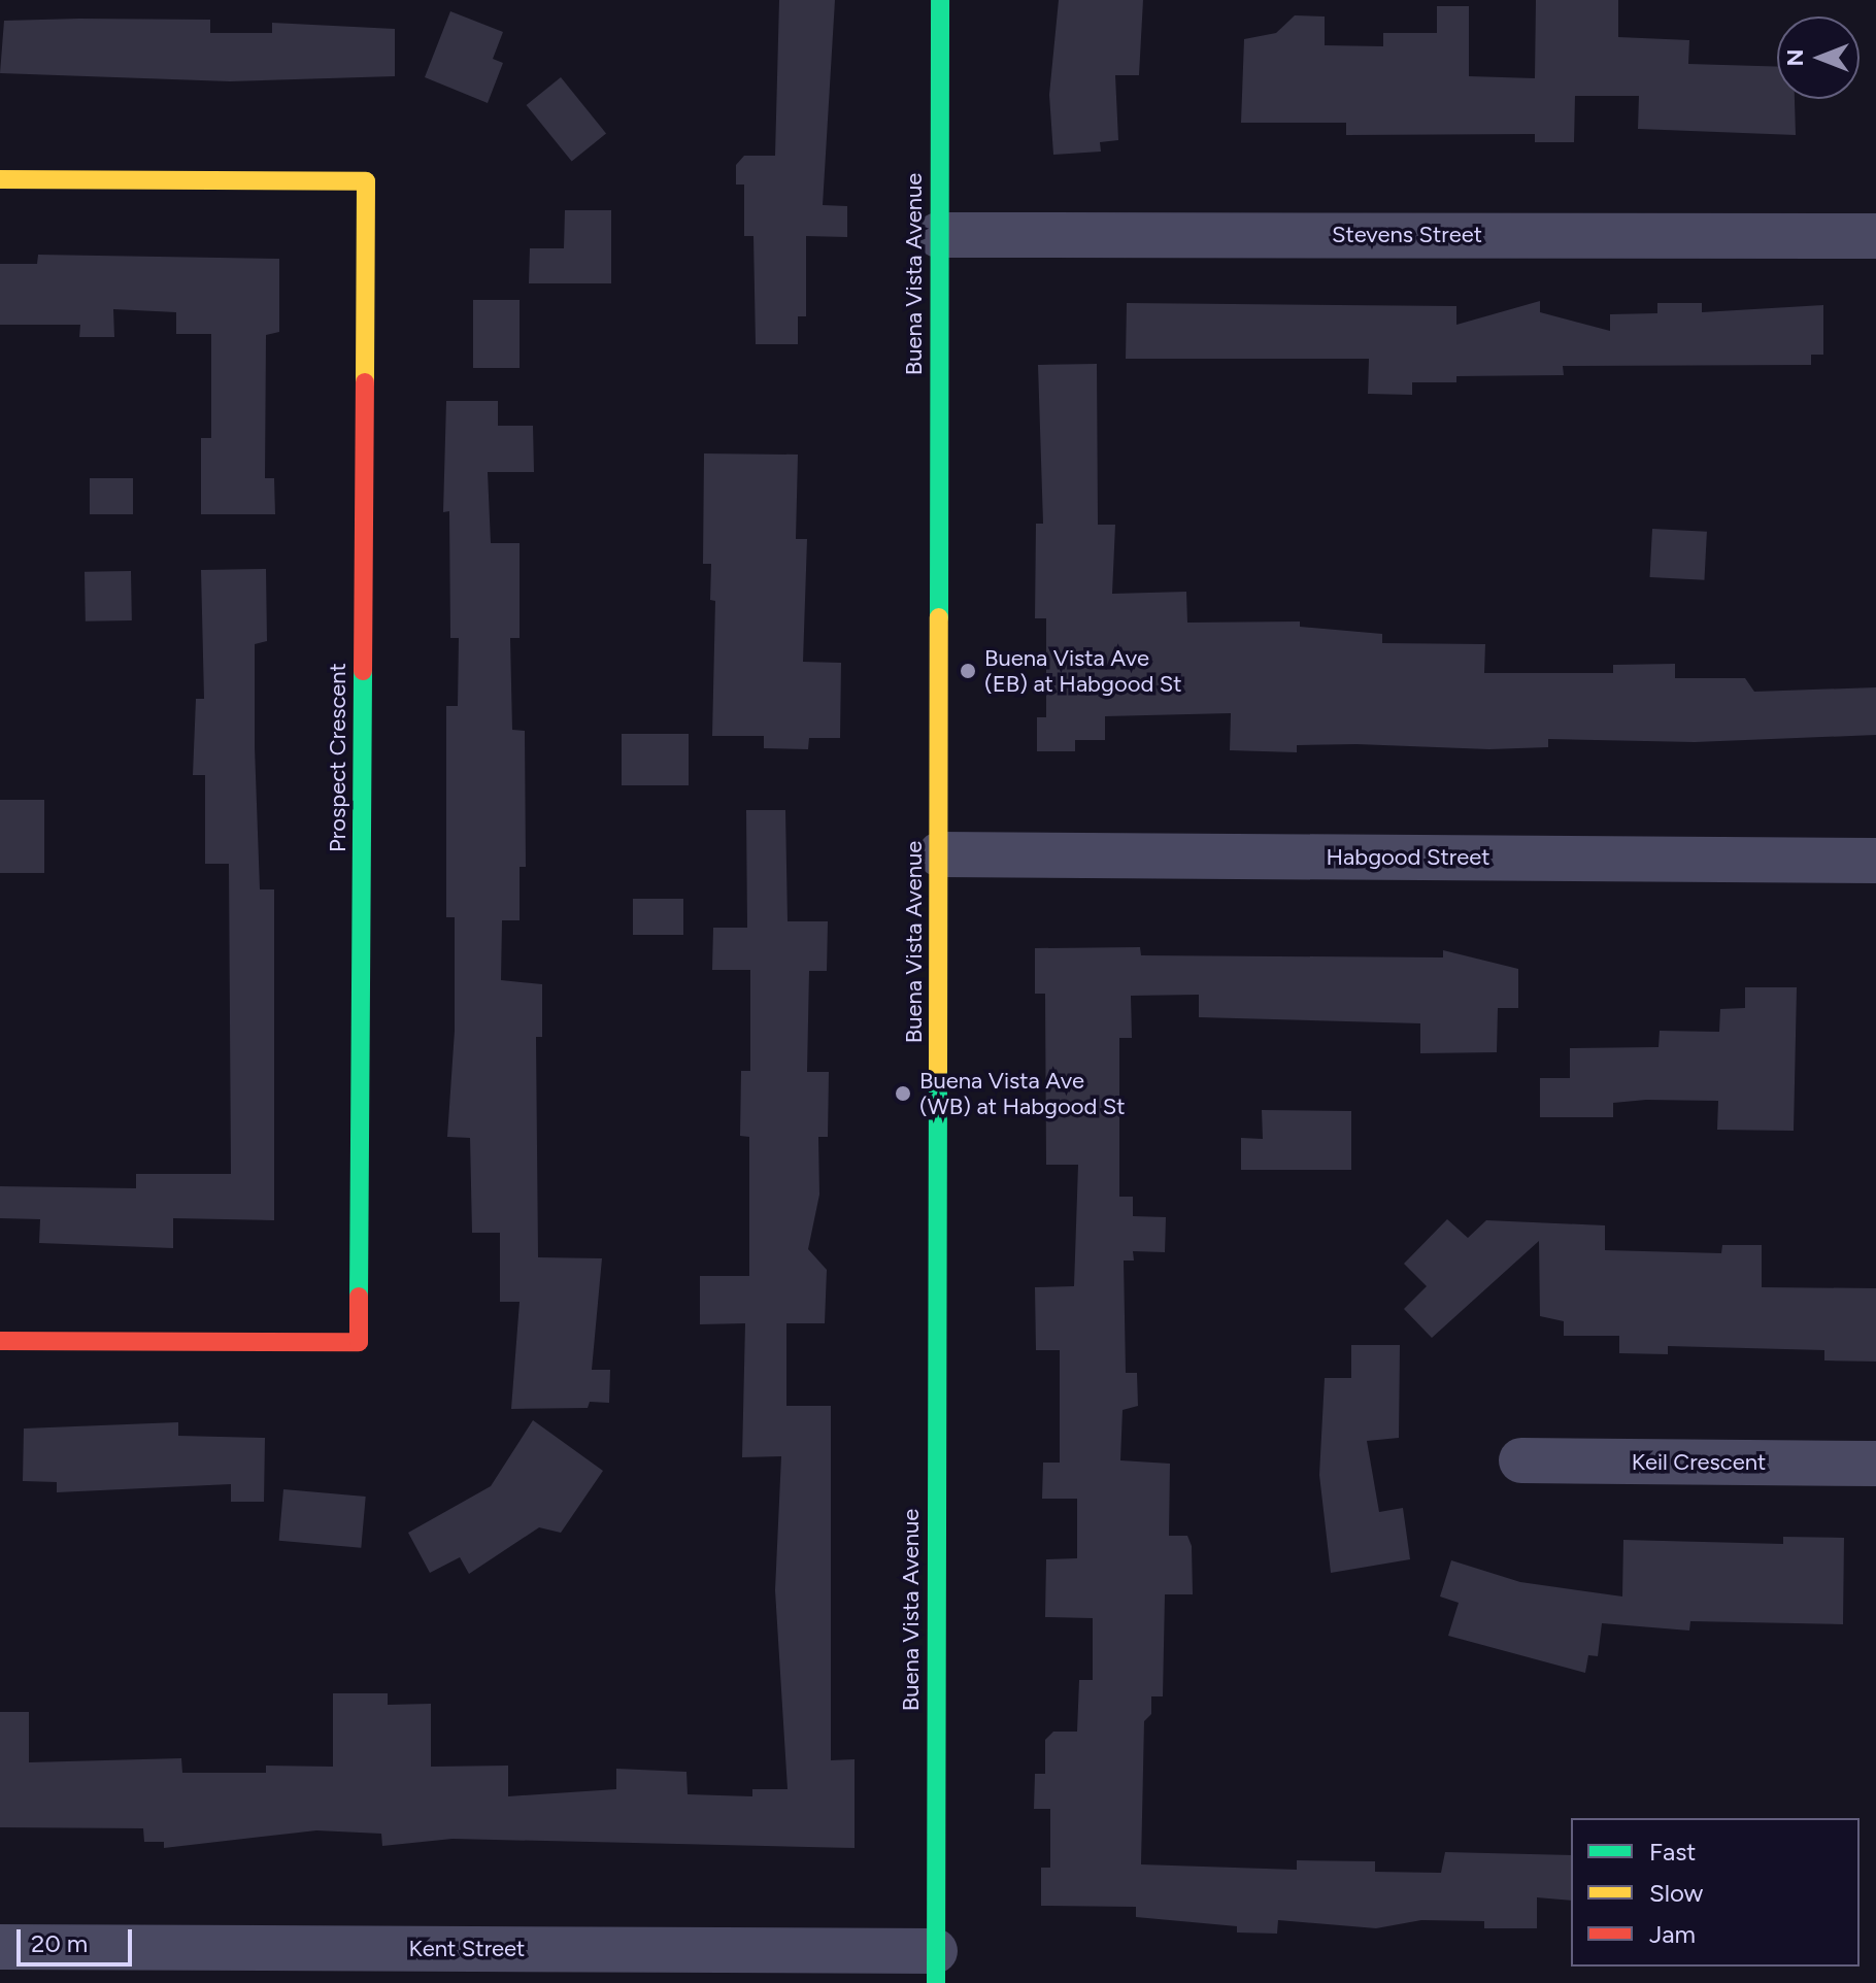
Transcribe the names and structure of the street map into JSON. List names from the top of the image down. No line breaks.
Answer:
{"streets":{"street":["Stevens Street","Buena Vista Avenue","Prospect Crescent","Habgood Street","Keil Crescent","Kent Street"]},"crossings":[["Stevens Street","Buena Vista Avenue"],["Buena Vista Avenue","Habgood Street"],["Buena Vista Avenue","Kent Street"]],"places":["Buena Vista Ave (EB) at Habgood St","Buena Vista Ave (WB) at Habgood St"],"legend":["Fast","Slow","Jam"],"scale_bar":"20 m","north":"left"}
